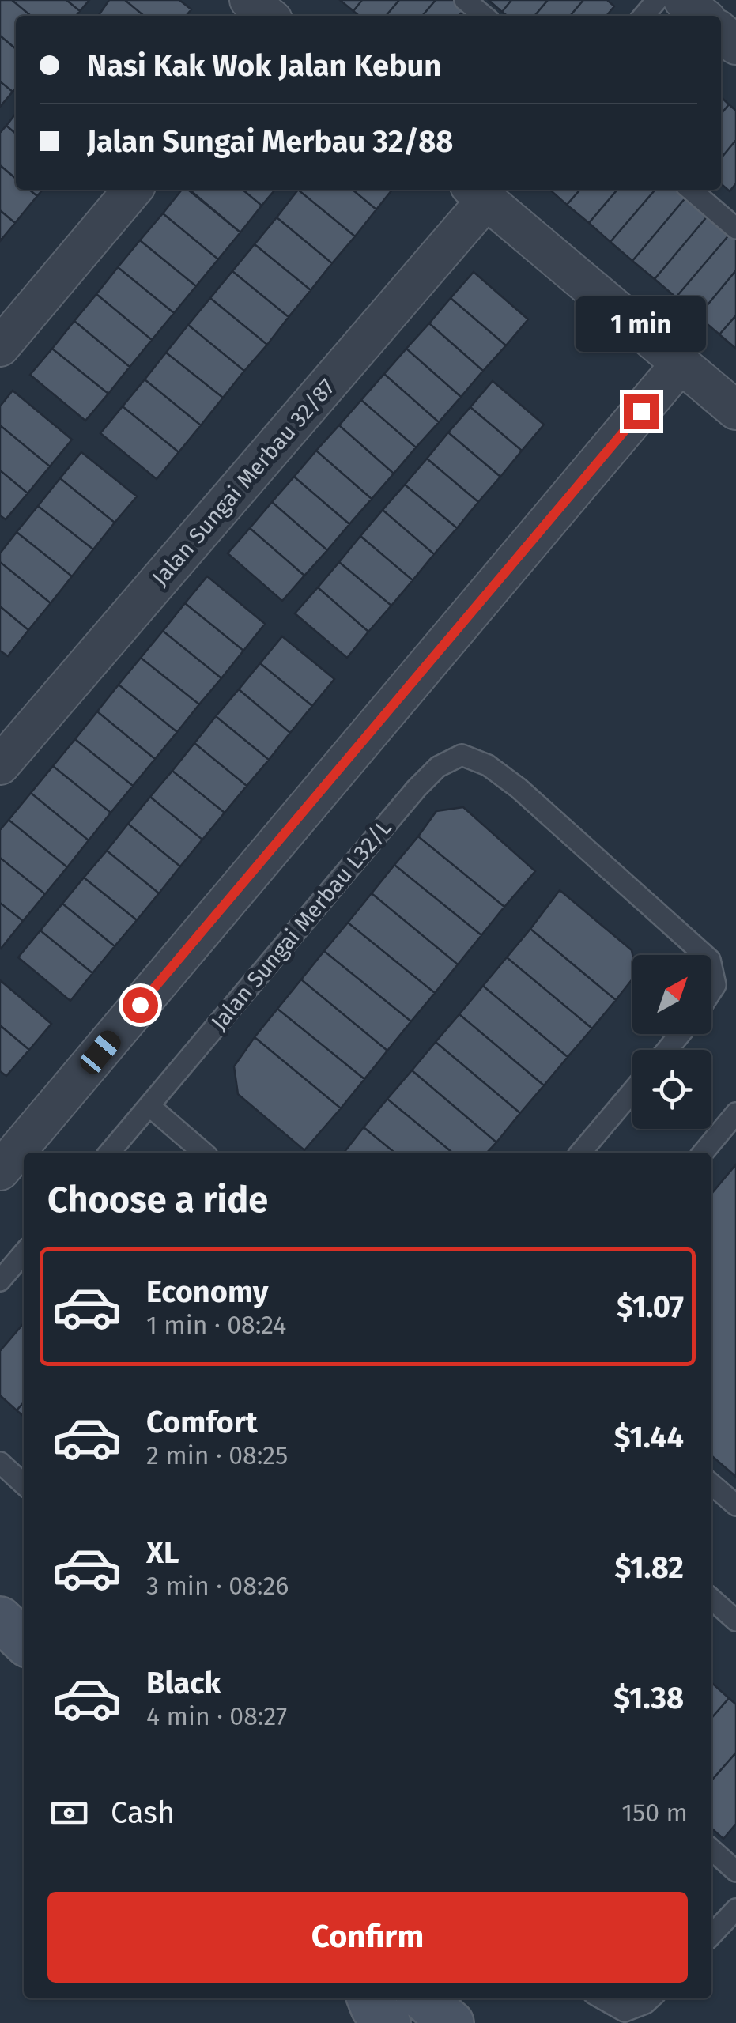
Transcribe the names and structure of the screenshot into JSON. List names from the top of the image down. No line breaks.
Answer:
{"streets":{"street":["Jalan Sungai Merbau 32/87"],"lane":["Jalan Sungai Merbau L32/L"]},"north":"top right","page":{"banner":["Nasi Kak Wok Jalan Kebun","Jalan Sungai Merbau 32/88"],"bubble":"1 min","heading":"Choose a ride","list":[{"name":"Economy","note":"1 min · 08:24","value":"$1.07"},{"name":"Comfort","note":"2 min · 08:25","value":"$1.44"},{"name":"XL","note":"3 min · 08:26","value":"$1.82"},{"name":"Black","note":"4 min · 08:27","value":"$1.38"}],"pay":["Cash","150 m"],"buttons":"Confirm"}}
